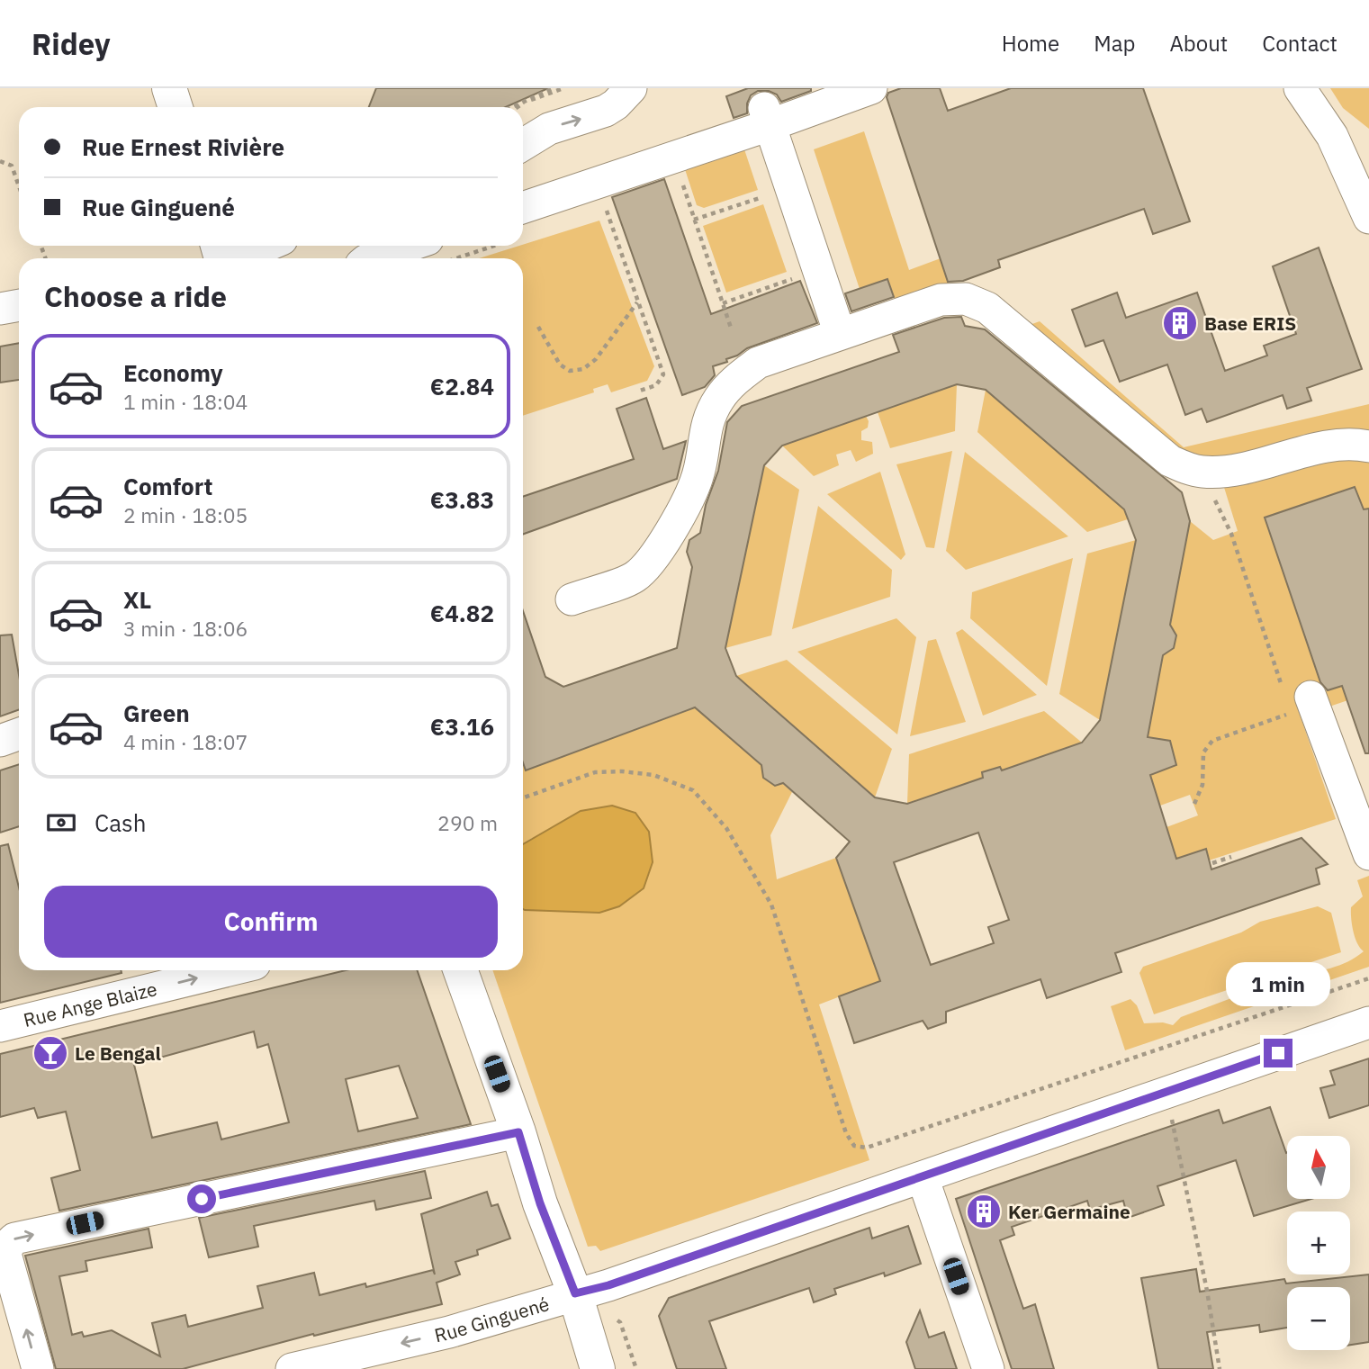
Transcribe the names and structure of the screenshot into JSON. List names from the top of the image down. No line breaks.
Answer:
{"streets":{"street":["Rue Ange Blaize","Rue Ginguené"]},"one_way":["Rue Ange Blaize"],"places":{"building":["Base ERIS","Ker Germaine"],"bar":["Le Bengal"]},"north":"top","page":{"header":"Ridey","nav":["Home","Map","About","Contact"],"banner":["Rue Ernest Rivière","Rue Ginguené"],"heading":"Choose a ride","list":[{"name":"Economy","note":"1 min · 18:04","value":"€2.84"},{"name":"Comfort","note":"2 min · 18:05","value":"€3.83"},{"name":"XL","note":"3 min · 18:06","value":"€4.82"},{"name":"Green","note":"4 min · 18:07","value":"€3.16"}],"pay":["Cash","290 m"],"buttons":"Confirm","bubble":"1 min","map_buttons":["+","−"]}}
